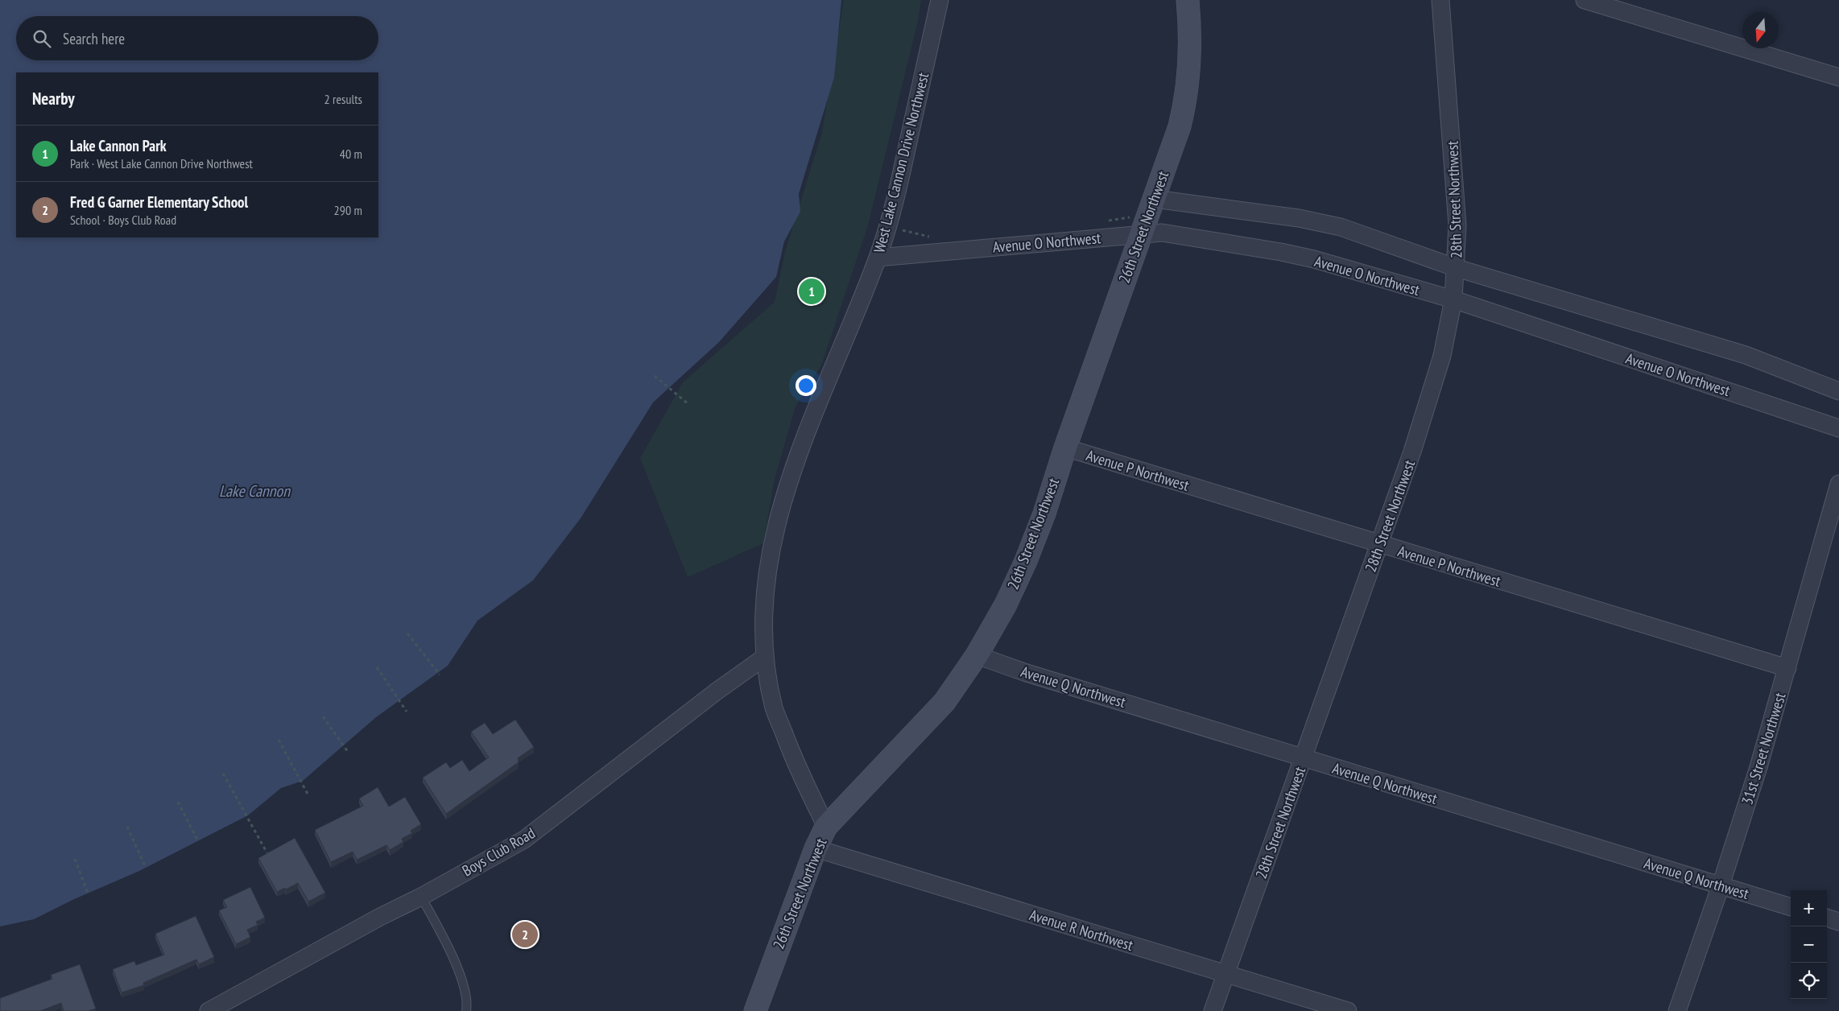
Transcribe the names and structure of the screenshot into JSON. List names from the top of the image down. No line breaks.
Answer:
{"streets":{"street":["West Lake Cannon Drive Northwest","28th Street Northwest","26th Street Northwest","Avenue O Northwest","Avenue P Northwest","Avenue Q Northwest","31st Street Northwest","Boys Club Road","Avenue R Northwest"]},"crossings":[["West Lake Cannon Drive Northwest","26th Street Northwest"],["West Lake Cannon Drive Northwest","Avenue O Northwest"],["West Lake Cannon Drive Northwest","Boys Club Road"],["28th Street Northwest","Avenue O Northwest"],["28th Street Northwest","Avenue P Northwest"],["28th Street Northwest","Avenue Q Northwest"],["28th Street Northwest","Avenue R Northwest"],["26th Street Northwest","Avenue O Northwest"],["26th Street Northwest","Avenue P Northwest"],["26th Street Northwest","Avenue Q Northwest"],["26th Street Northwest","Avenue R Northwest"],["Avenue P Northwest","31st Street Northwest"],["Avenue Q Northwest","31st Street Northwest"]],"water":["Lake Cannon"],"north":"bottom","page":{"search":"Search here","heading":["Nearby","2 results"],"list":[{"mark":"1","name":"Lake Cannon Park","note":"Park · West Lake Cannon Drive Northwest","value":"40 m"},{"mark":"2","name":"Fred G Garner Elementary School","note":"School · Boys Club Road","value":"290 m"}],"pins":["1","2"],"map_buttons":["+","−"]}}
